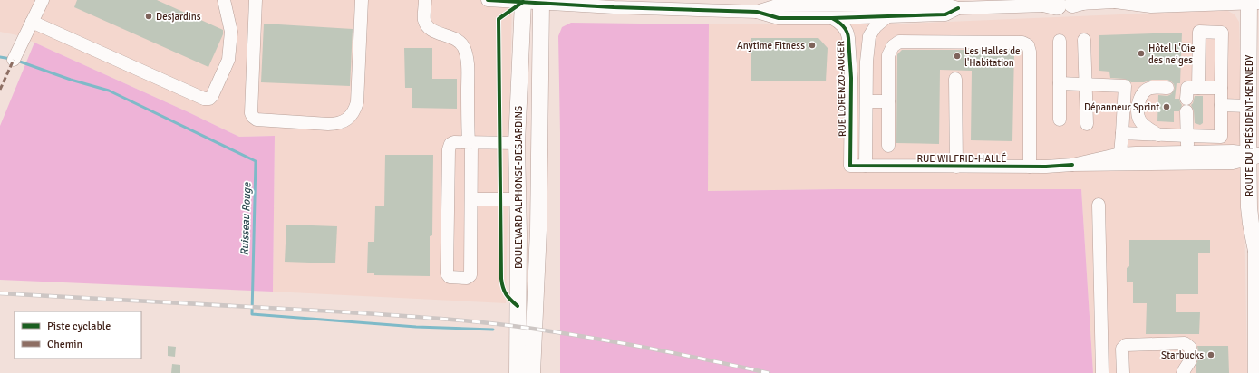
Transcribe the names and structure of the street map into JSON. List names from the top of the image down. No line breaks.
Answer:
{"streets":{"main road":["ROUTE DU PRÉSIDENT-KENNEDY","BOULEVARD ALPHONSE-DESJARDINS"],"street":["RUE LORENZO-AUGER","RUE WILFRID-HALLÉ"]},"crossings":[["RUE LORENZO-AUGER","RUE WILFRID-HALLÉ"],["ROUTE DU PRÉSIDENT-KENNEDY","RUE WILFRID-HALLÉ"]],"water":["Ruisseau Rouge"],"places":["Desjardins","Anytime Fitness","Hôtel L'Oie des neiges","Les Halles de l'Habitation","Dépanneur Sprint","Starbucks"],"legend":["Piste cyclable","Chemin"]}
